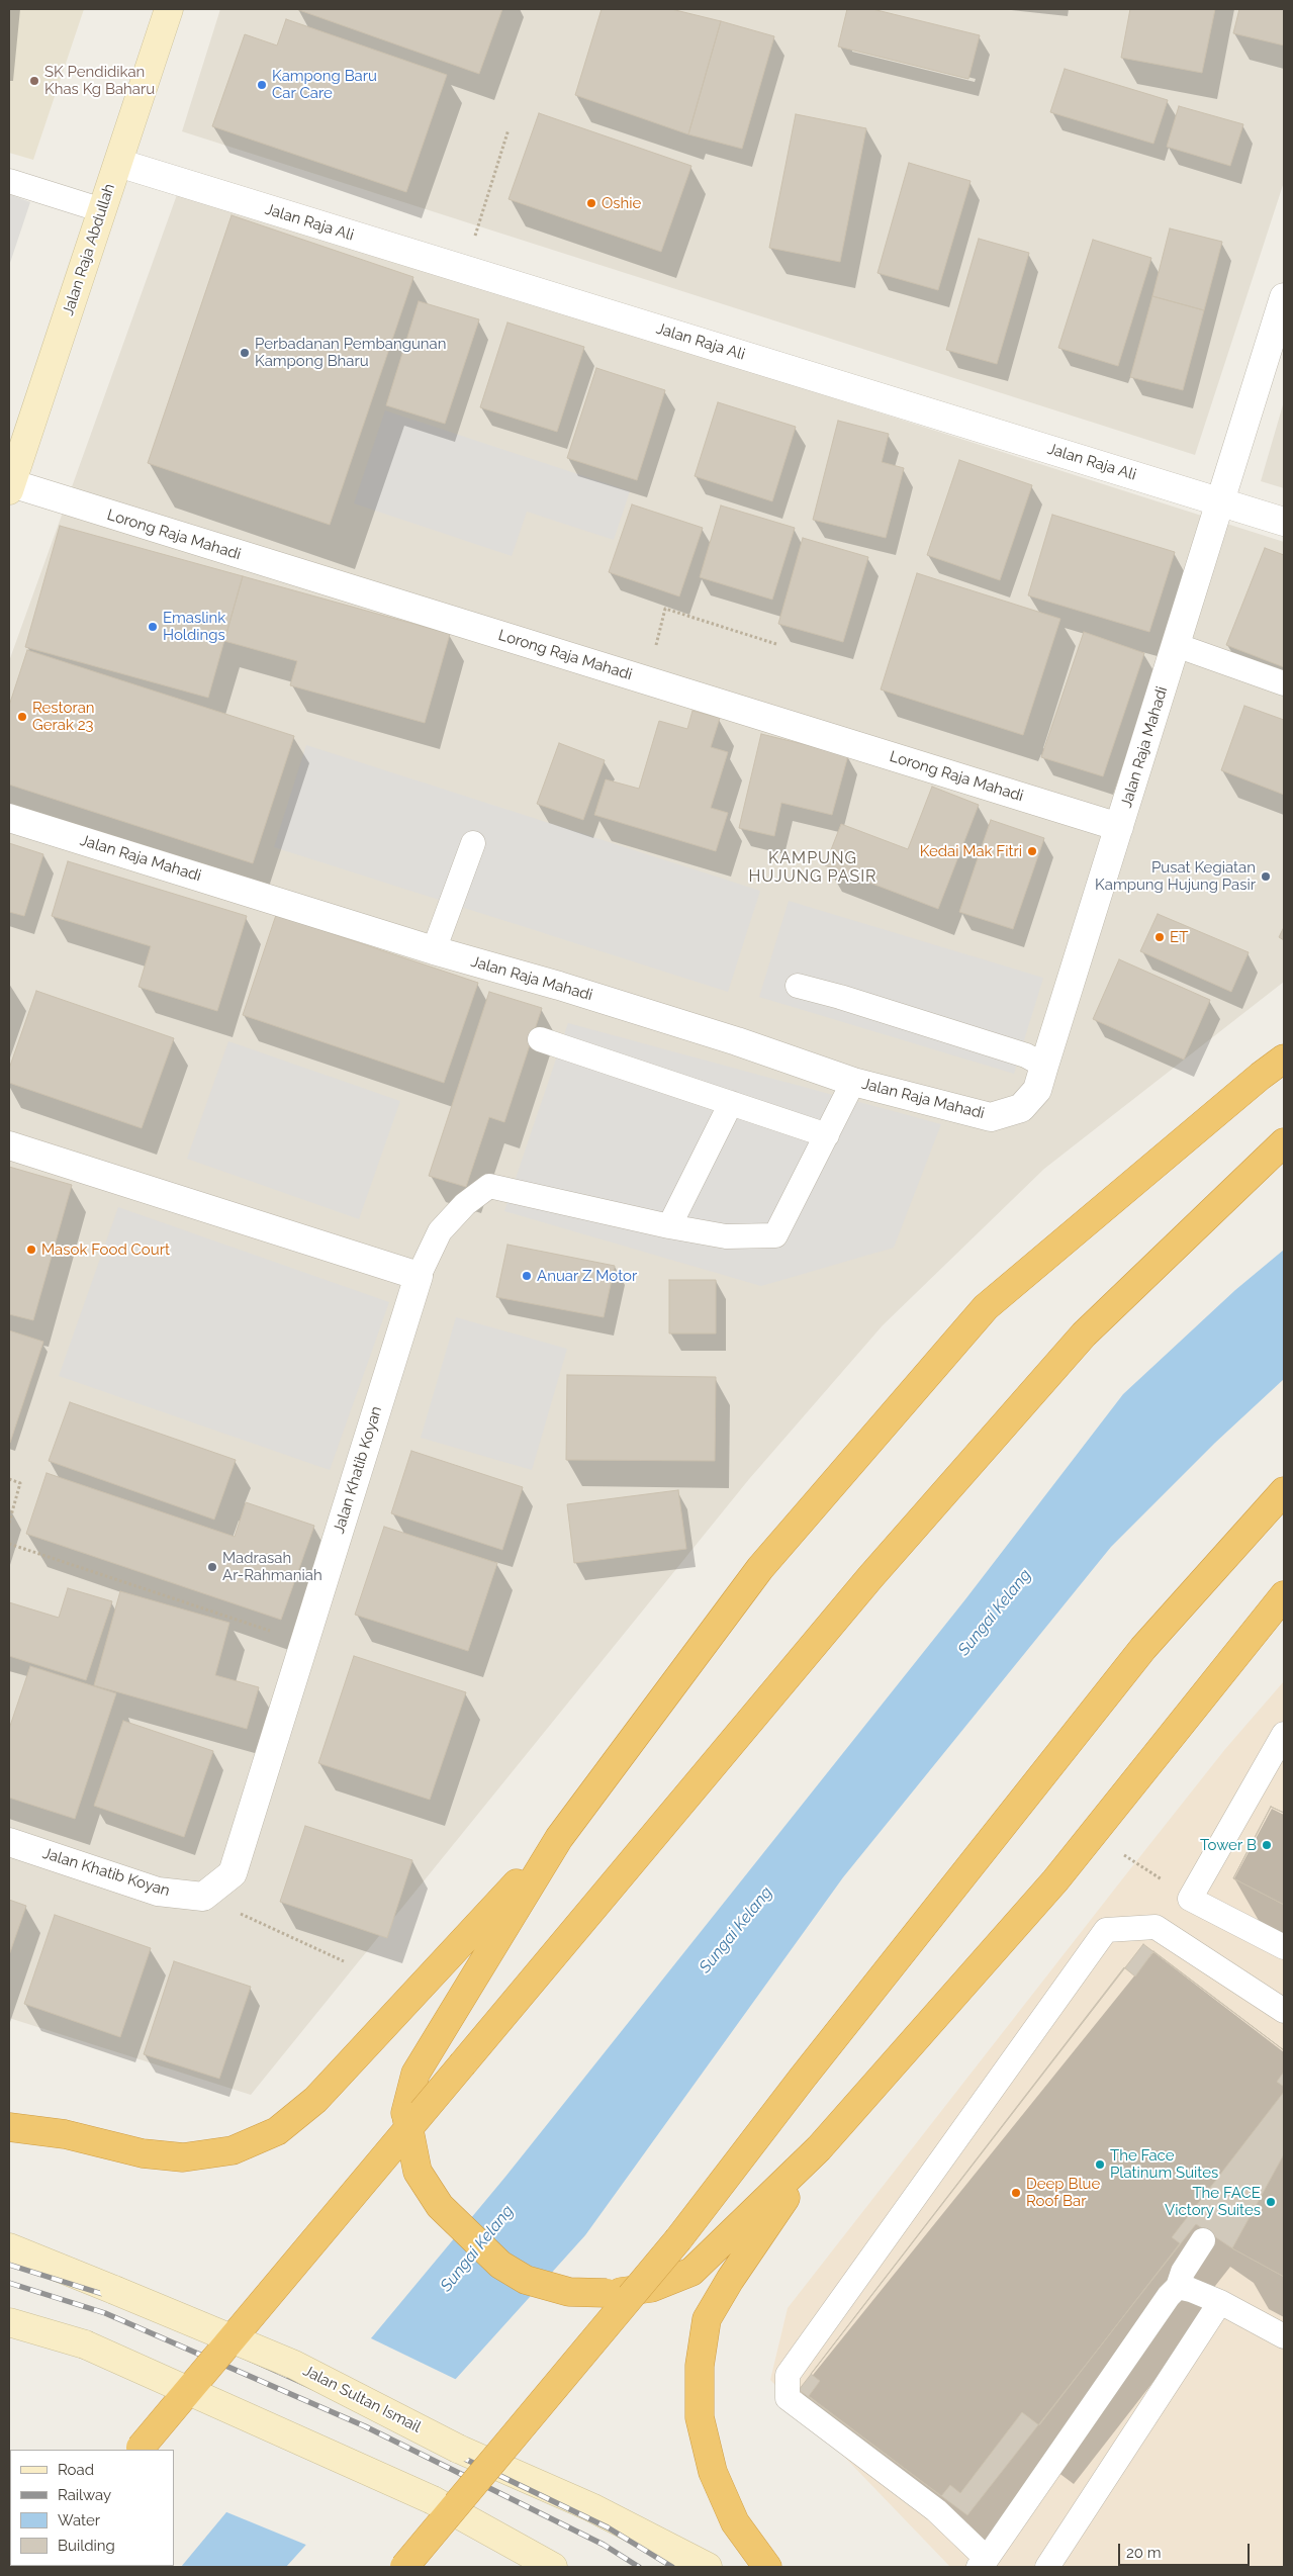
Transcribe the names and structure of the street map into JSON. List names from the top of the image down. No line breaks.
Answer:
{"streets":{"main road":["Jalan Raja Abdullah","Jalan Sultan Ismail"],"street":["Jalan Raja Ali","Lorong Raja Mahadi","Jalan Raja Mahadi","Jalan Khatib Koyan"]},"crossings":[["Jalan Raja Ali","Jalan Raja Abdullah"],["Jalan Raja Ali","Jalan Raja Mahadi"],["Jalan Raja Abdullah","Lorong Raja Mahadi"],["Lorong Raja Mahadi","Jalan Raja Mahadi"]],"districts":["KAMPUNG HUJUNG PASIR"],"water":["Sungai Kelang"],"places":["SK Pendidikan Khas Kg Baharu","Kampong Baru Car Care","Oshie","Perbadanan Pembangunan Kampong Bharu","Emaslink Holdings","Restoran Gerak 23","Kedai Mak Fitri","Pusat Kegiatan Kampung Hujung Pasir","ET","Masok Food Court","Anuar Z Motor","Madrasah Ar-Rahmaniah","Tower B","The Face Platinum Suites","Deep Blue Roof Bar","The FACE Victory Suites"],"legend":["Road","Railway","Water","Building"],"scale_bar":"20 m"}
